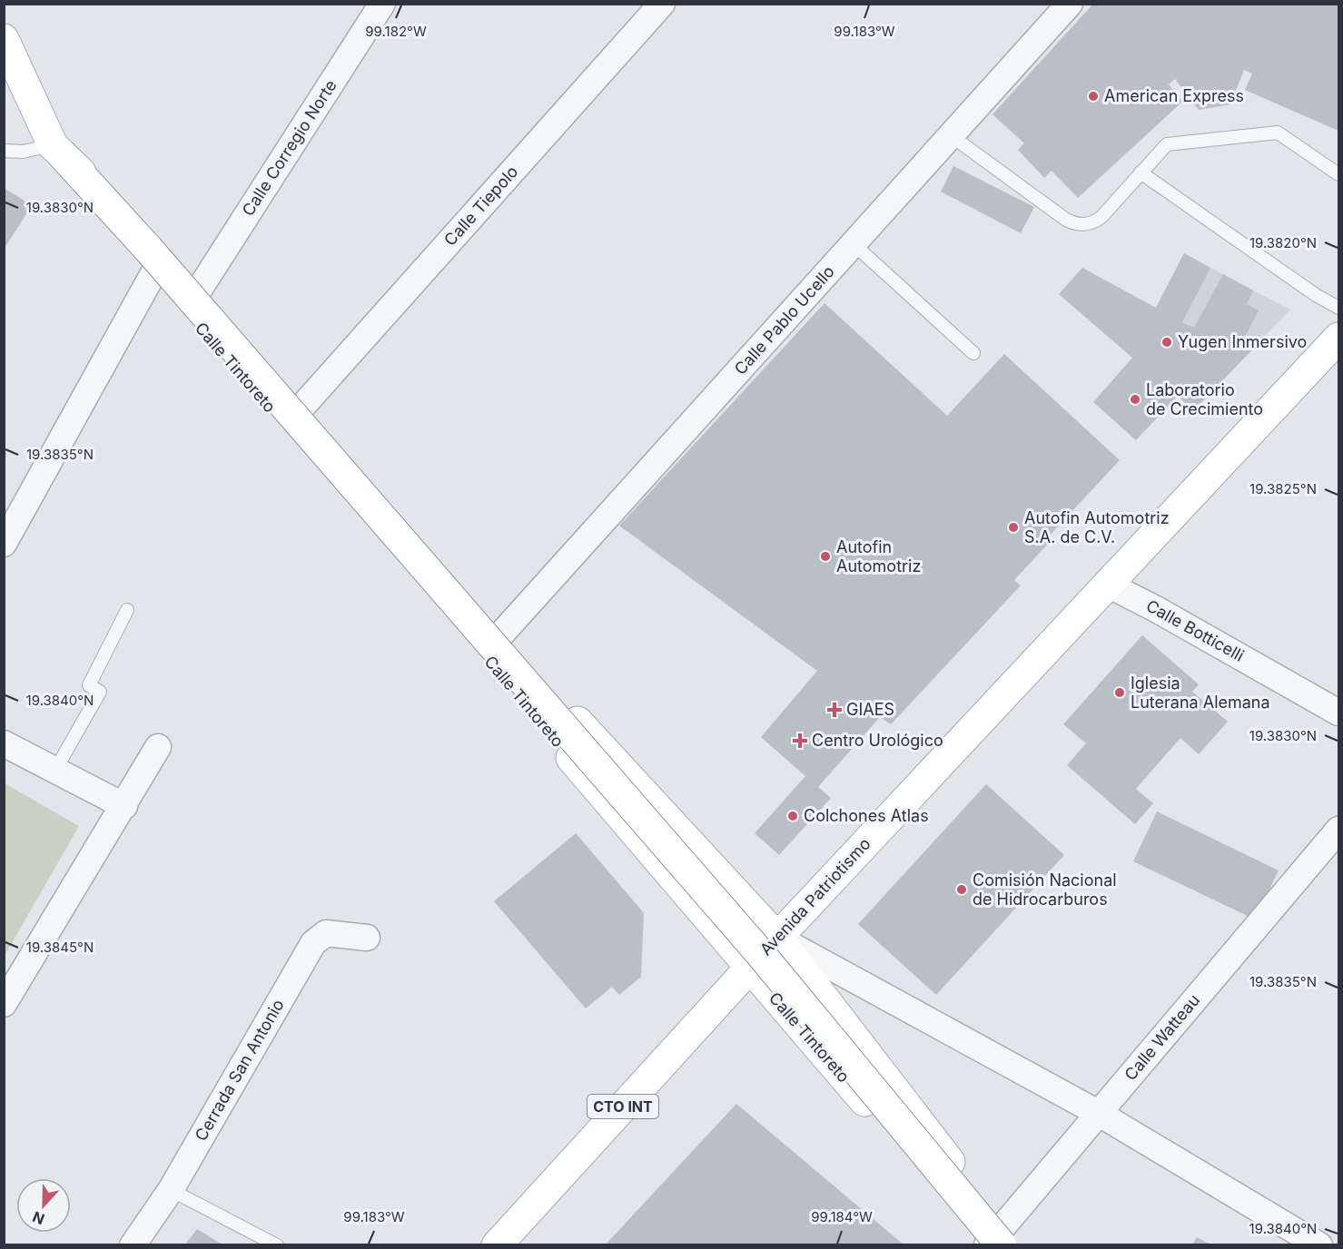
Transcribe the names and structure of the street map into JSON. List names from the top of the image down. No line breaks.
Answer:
{"streets":{"main road":["Calle Tintoreto","Avenida Patriotismo","CTO INT"],"street":["Calle Corregio Norte","Calle Tiepolo","Calle Pablo Ucello","Calle Botticelli","Calle Watteau","Cerrada San Antonio"]},"crossings":[["Calle Corregio Norte","Calle Tintoreto"],["Calle Tiepolo","Calle Tintoreto"],["Calle Pablo Ucello","Calle Tintoreto"],["Calle Tintoreto","Avenida Patriotismo"],["Calle Tintoreto","Calle Watteau"],["Calle Botticelli","Avenida Patriotismo"]],"places":{"other":["American Express","Yugen Inmersivo","Laboratorio de Crecimiento","Autofin Automotriz S.A. de C.V.","Autofin Automotriz","Iglesia Luterana Alemana","Colchones Atlas","Comisión Nacional de Hidrocarburos"],"health":["GIAES","Centro Urológico"]},"north":"bottom","coordinates":["99.182°W","99.183°W","19.3830°N","19.3820°N","19.3835°N","19.3825°N","19.3840°N","19.3845°N","99.184°W"]}
